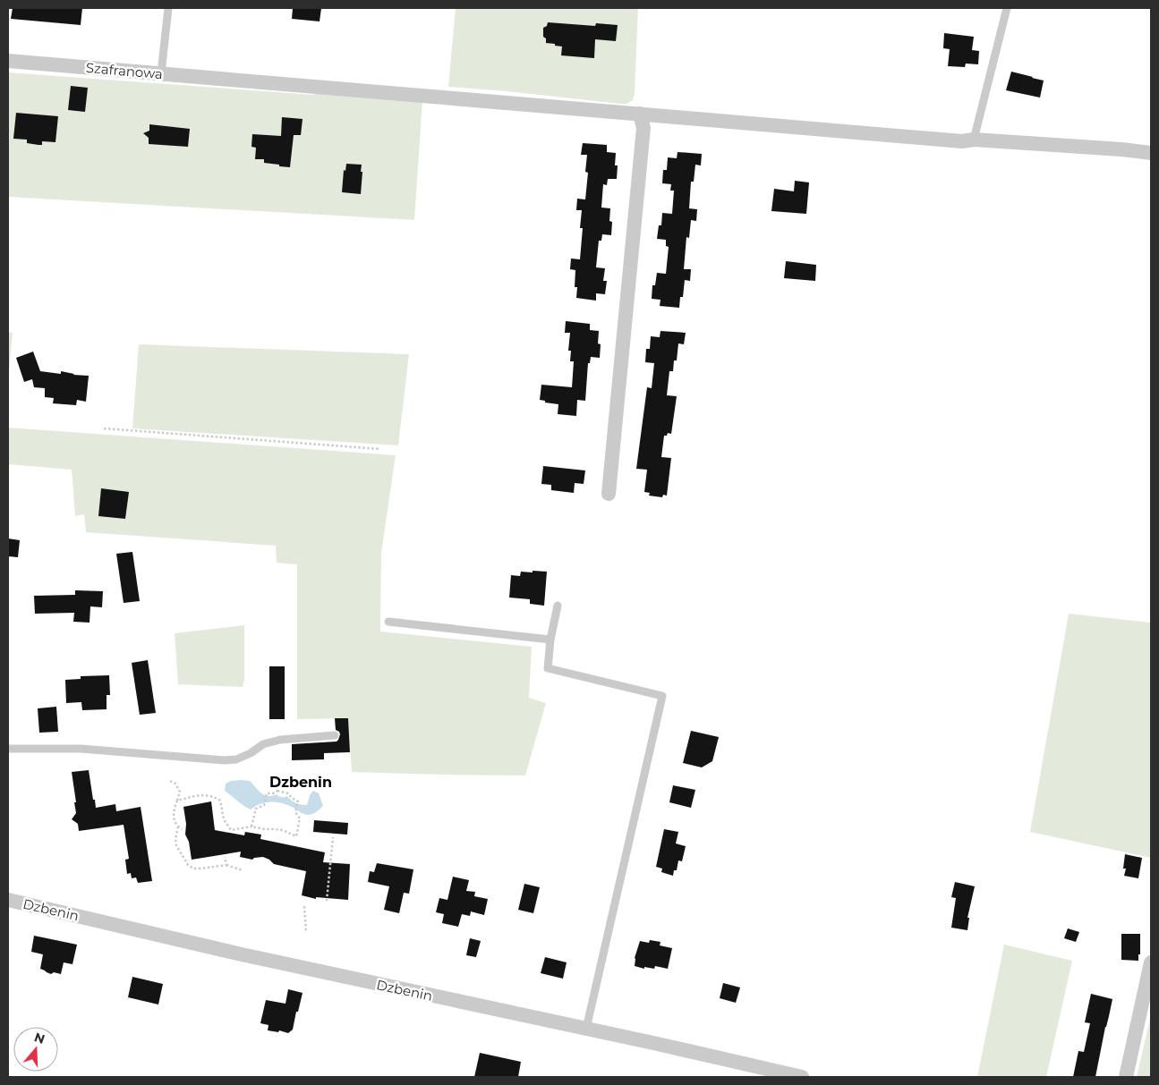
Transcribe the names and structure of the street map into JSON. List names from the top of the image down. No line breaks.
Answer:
{"streets":{"street":["Szafranowa","Dzbenin"]},"districts":["Dzbenin"],"north":"top"}
